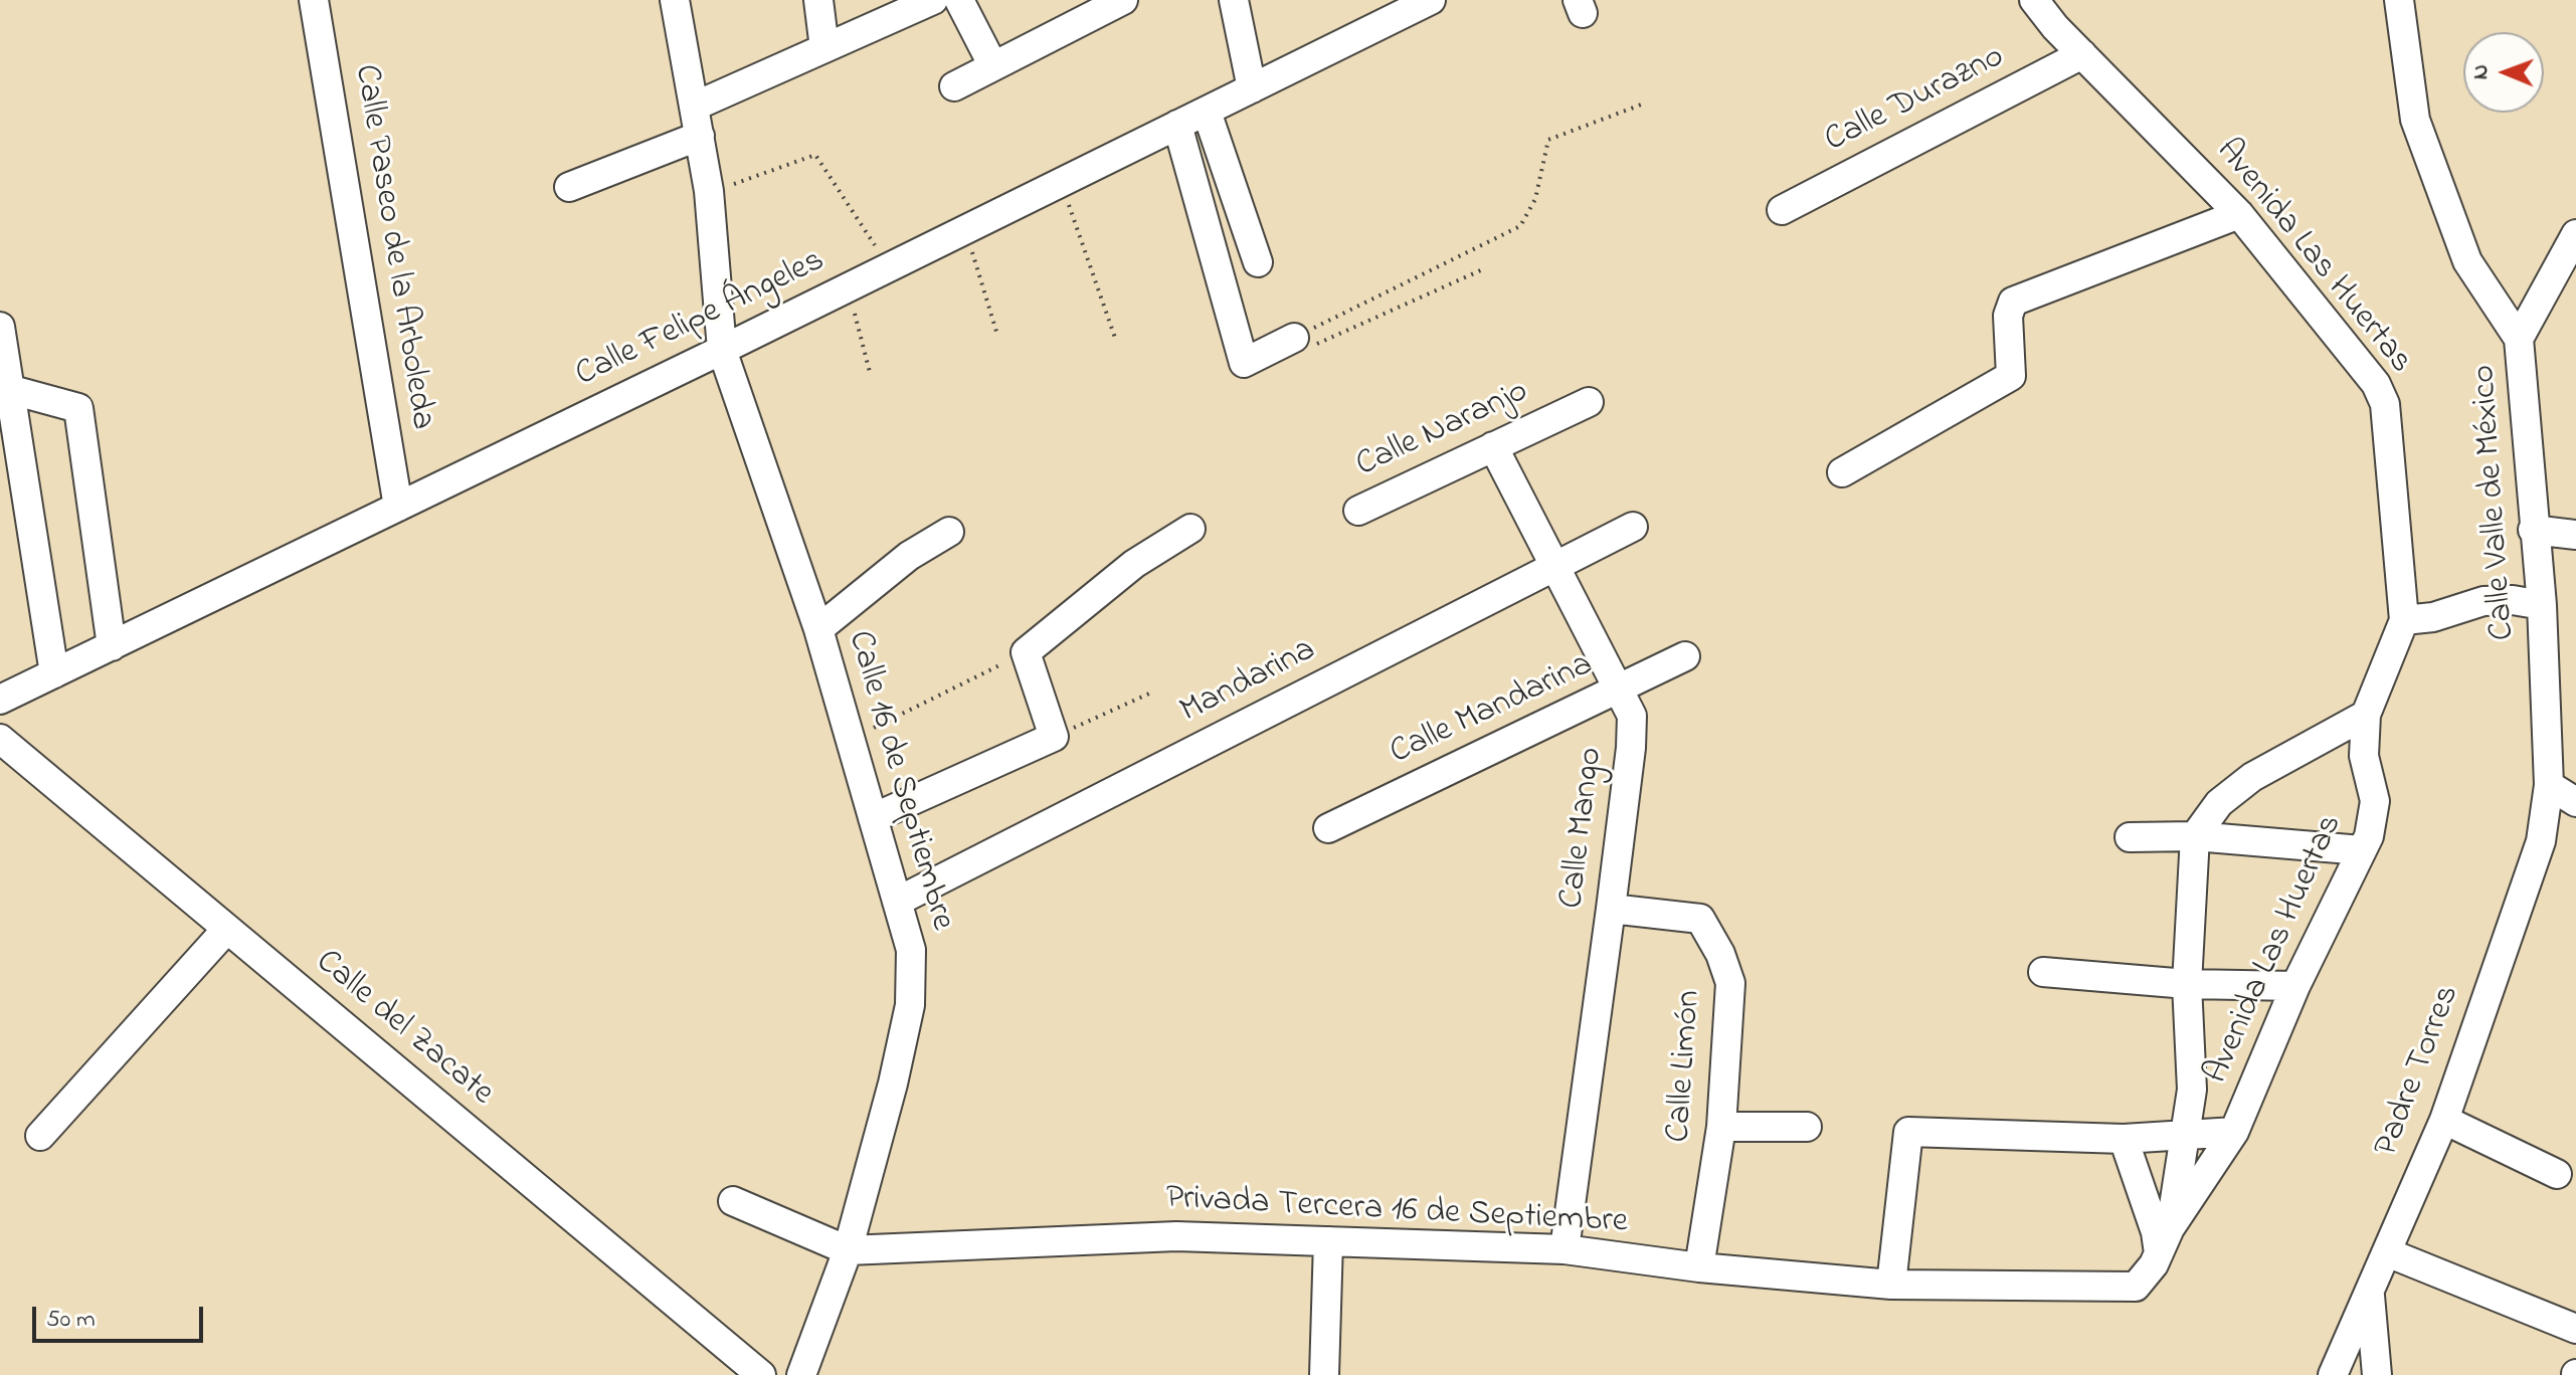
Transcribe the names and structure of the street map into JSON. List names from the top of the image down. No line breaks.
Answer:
{"streets":{"street":["Calle Durazno","Calle Paseo de la Arboleda","Avenida Las Huertas","Calle Felipe Ángeles","Calle Naranjo","Calle Valle de México","Mandarina","Calle Mandarina","Calle 16 de Septiembre","Calle Mango","Calle del Zacate","Calle Limón","Padre Torres","Privada Tercera 16 de Septiembre"]},"crossings":[["Calle Durazno","Avenida Las Huertas"],["Calle Paseo de la Arboleda","Calle Felipe Ángeles"],["Avenida Las Huertas","Privada Tercera 16 de Septiembre"],["Calle Felipe Ángeles","Calle 16 de Septiembre"],["Calle Naranjo","Calle Mango"],["Calle Valle de México","Padre Torres"],["Mandarina","Calle 16 de Septiembre"],["Mandarina","Calle Mango"],["Calle Mandarina","Calle Mango"],["Calle 16 de Septiembre","Privada Tercera 16 de Septiembre"],["Calle Mango","Calle Limón"],["Calle Mango","Privada Tercera 16 de Septiembre"],["Calle Limón","Privada Tercera 16 de Septiembre"]],"scale_bar":"50 m","north":"left"}
